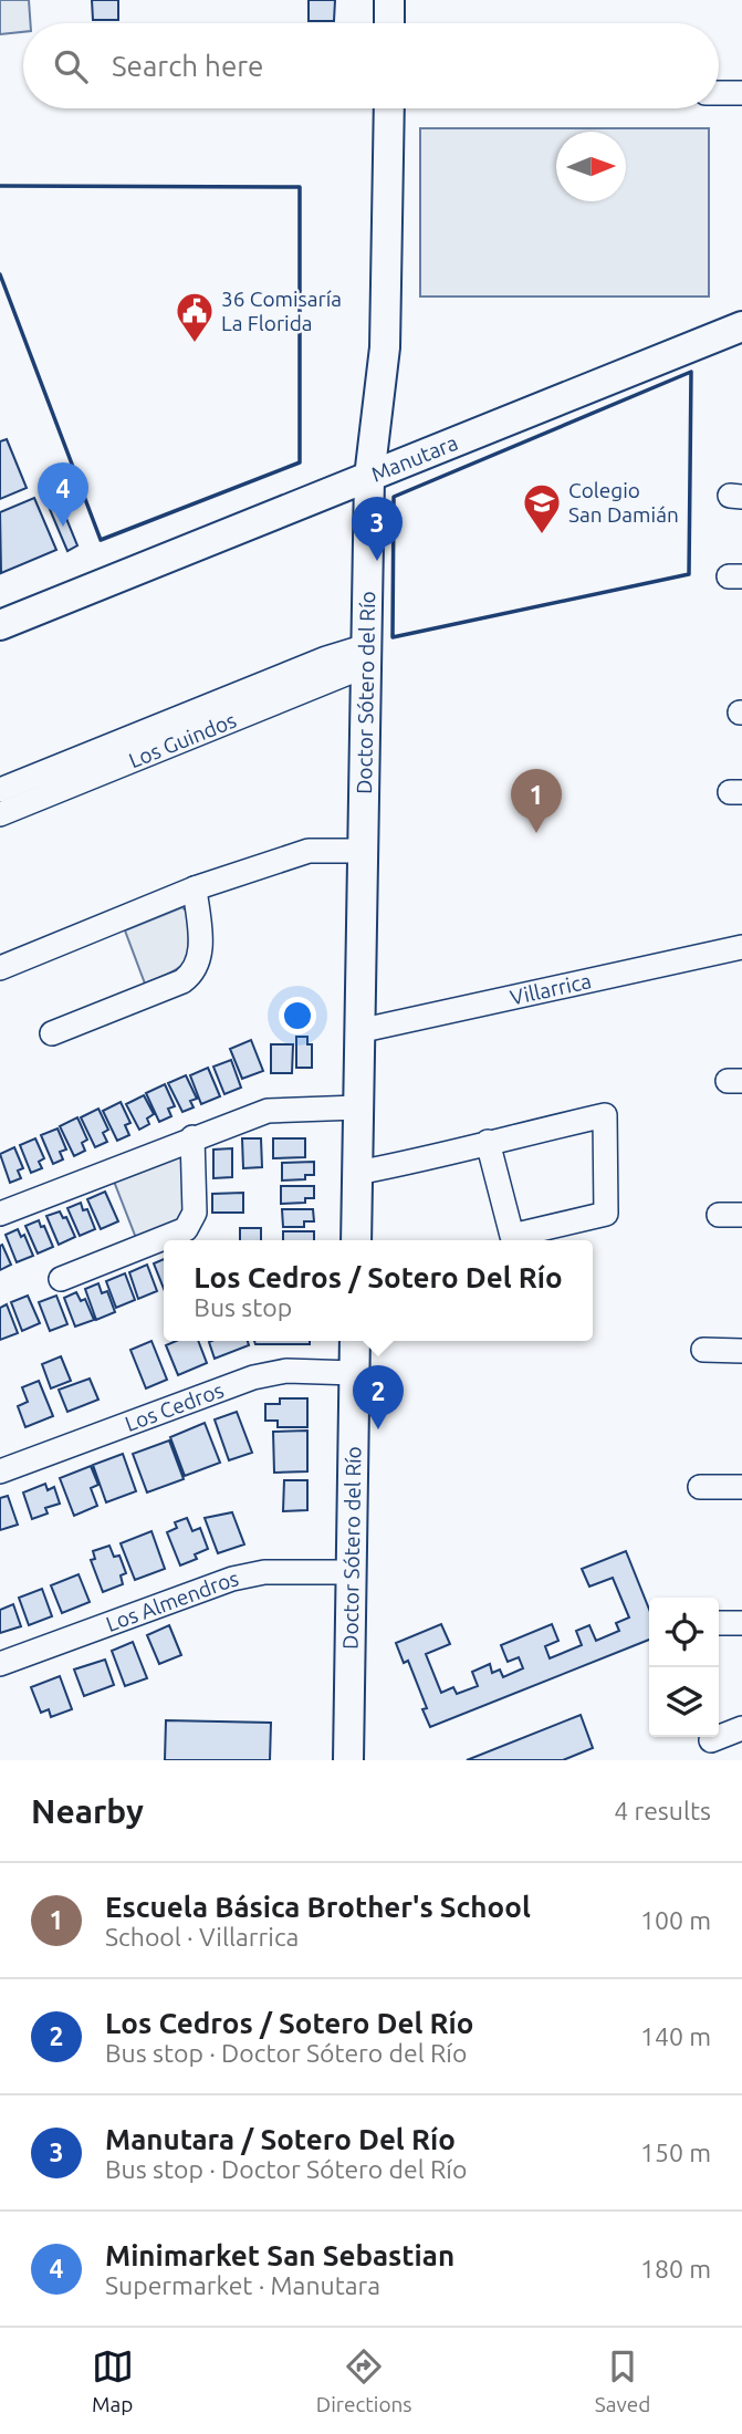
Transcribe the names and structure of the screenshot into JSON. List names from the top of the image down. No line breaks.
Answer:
{"streets":{"main road":["Manutara","Doctor Sótero del Río"],"street":["Los Guindos","Villarrica","Los Cedros","Los Almendros"]},"crossings":[["Manutara","Doctor Sótero del Río"],["Doctor Sótero del Río","Los Guindos"],["Doctor Sótero del Río","Villarrica"],["Doctor Sótero del Río","Los Cedros"],["Doctor Sótero del Río","Los Almendros"]],"places":{"public building":["36 Comisaría La Florida"],"school or university":["Colegio San Damián"]},"north":"right","page":{"search":"Search here","pins":["4","3","1","2"],"popup":["Los Cedros / Sotero Del Río","Bus stop"],"heading":["Nearby","4 results"],"list":[{"mark":"1","name":"Escuela Básica Brother's School","note":"School · Villarrica","value":"100 m"},{"mark":"2","name":"Los Cedros / Sotero Del Río","note":"Bus stop · Doctor Sótero del Río","value":"140 m"},{"mark":"3","name":"Manutara / Sotero Del Río","note":"Bus stop · Doctor Sótero del Río","value":"150 m"},{"mark":"4","name":"Minimarket San Sebastian","note":"Supermarket · Manutara","value":"180 m"}],"nav":["Map","Directions","Saved"]}}
